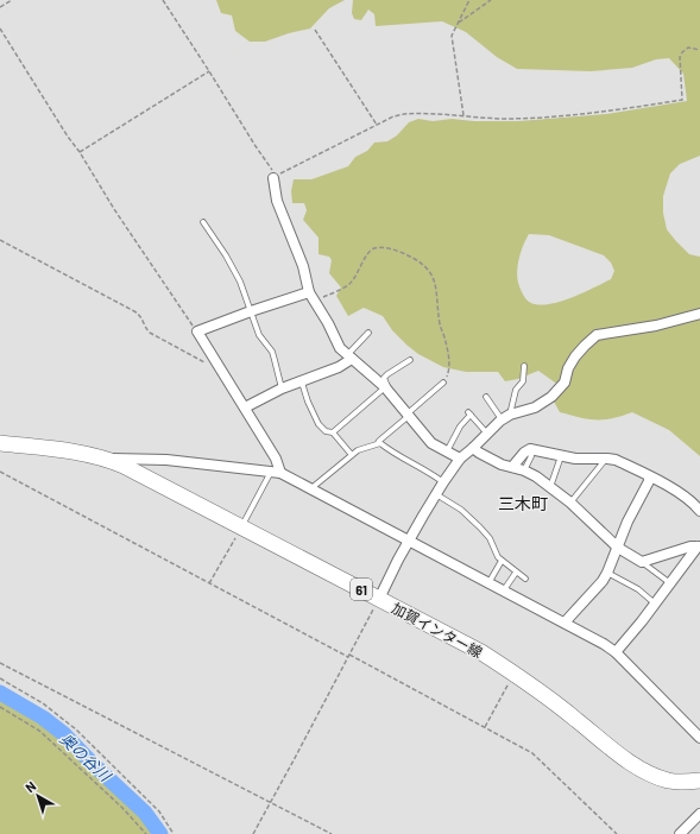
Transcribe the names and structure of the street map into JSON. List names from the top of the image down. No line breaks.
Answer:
{"streets":{"main road":["61","加賀インター線"]},"districts":["三木町"],"water":["奥の谷川"],"north":"top left"}
